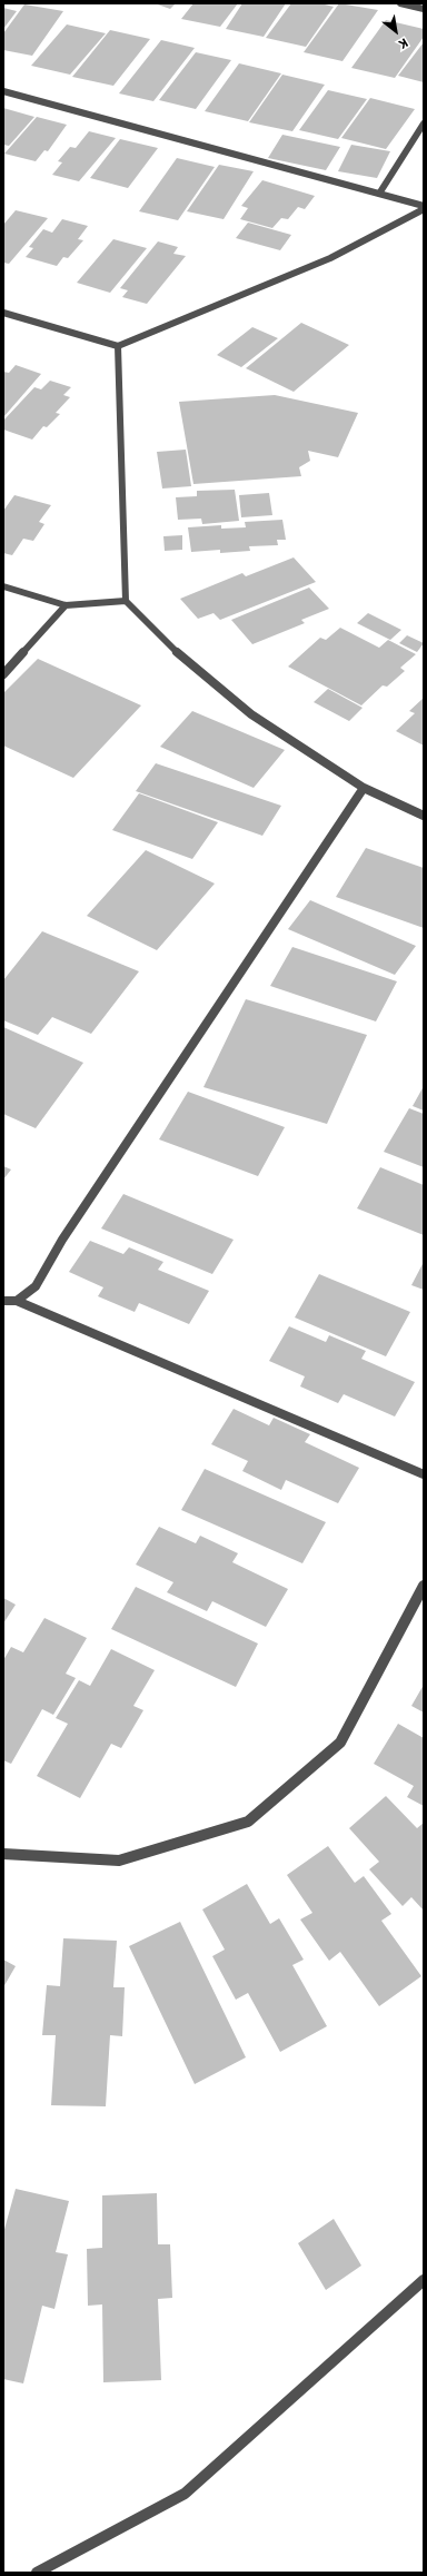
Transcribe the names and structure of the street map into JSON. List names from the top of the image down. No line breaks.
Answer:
{"north":"bottom right"}
